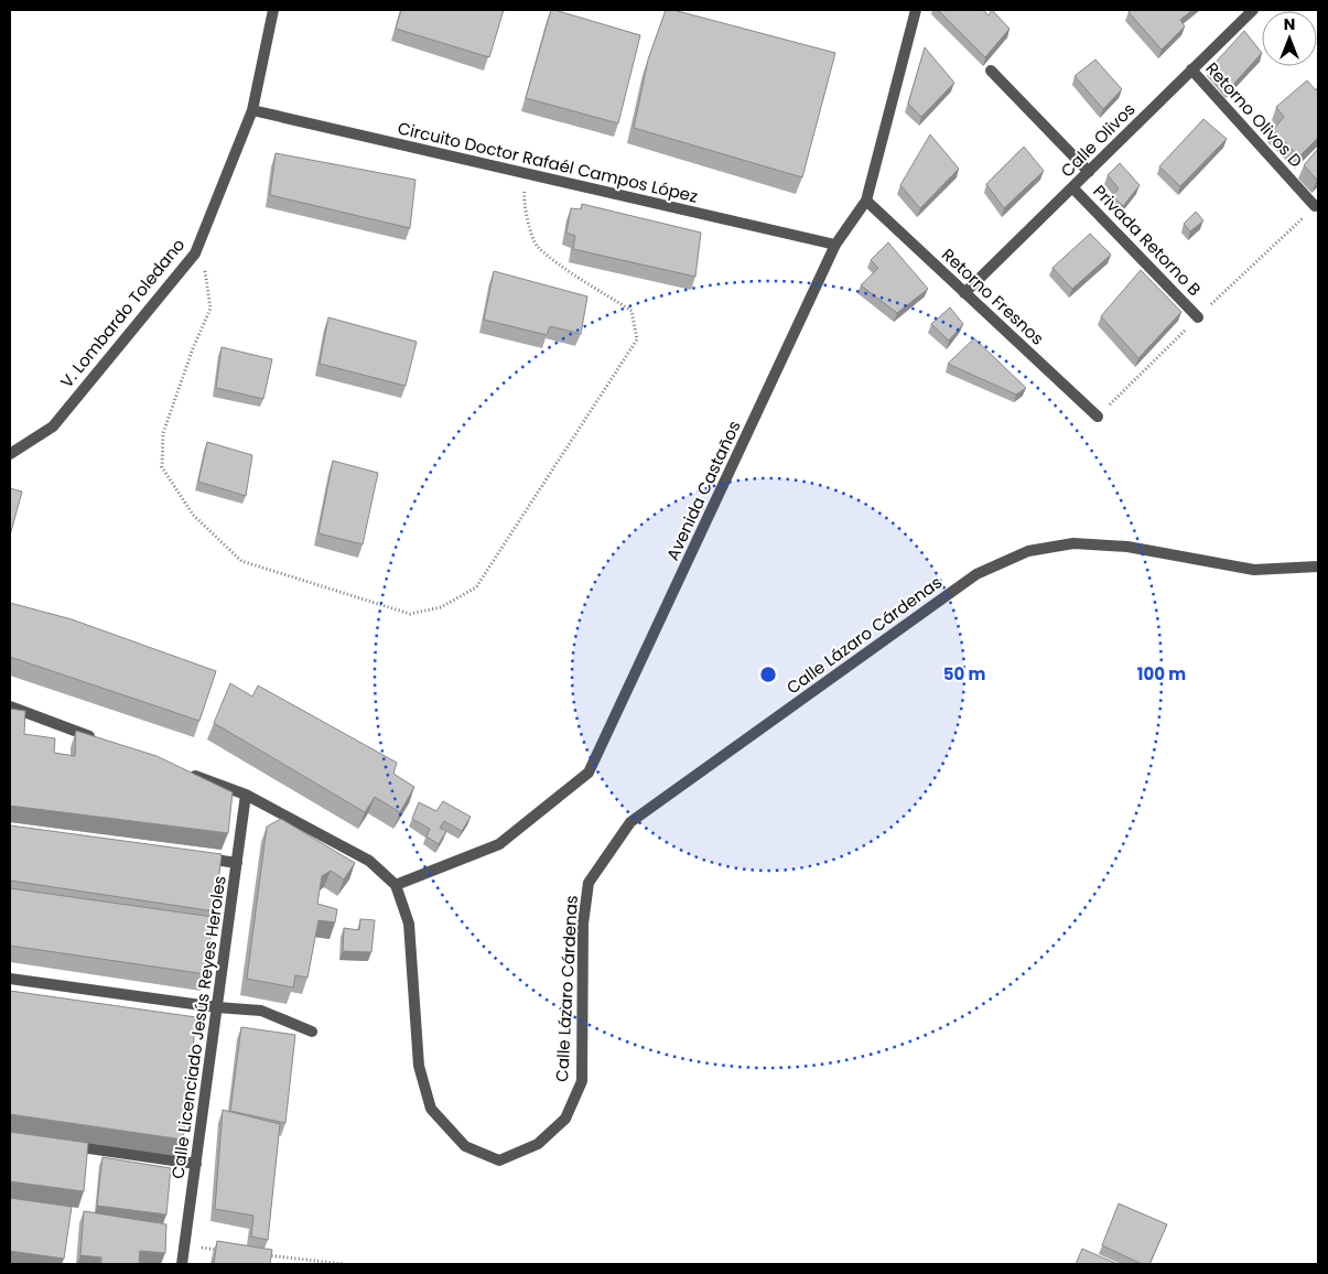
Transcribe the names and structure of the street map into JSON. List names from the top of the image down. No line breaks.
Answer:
{"streets":{"street":["Retorno Olivos D","Calle Olivos","Circuito Doctor Rafaél Campos López","Privada Retorno B","Retorno Fresnos","V. Lombardo Toledano","Avenida Castaños","Calle Lázaro Cárdenas","Calle Licenciado Jesús Reyes Heroles"]},"crossings":[["Retorno Olivos D","Calle Olivos"],["Calle Olivos","Privada Retorno B"],["Calle Olivos","Retorno Fresnos"],["Circuito Doctor Rafaél Campos López","V. Lombardo Toledano"],["Circuito Doctor Rafaél Campos López","Avenida Castaños"],["Retorno Fresnos","Avenida Castaños"],["Avenida Castaños","Calle Lázaro Cárdenas"]],"north":"top","rings":["50 m","100 m"]}
